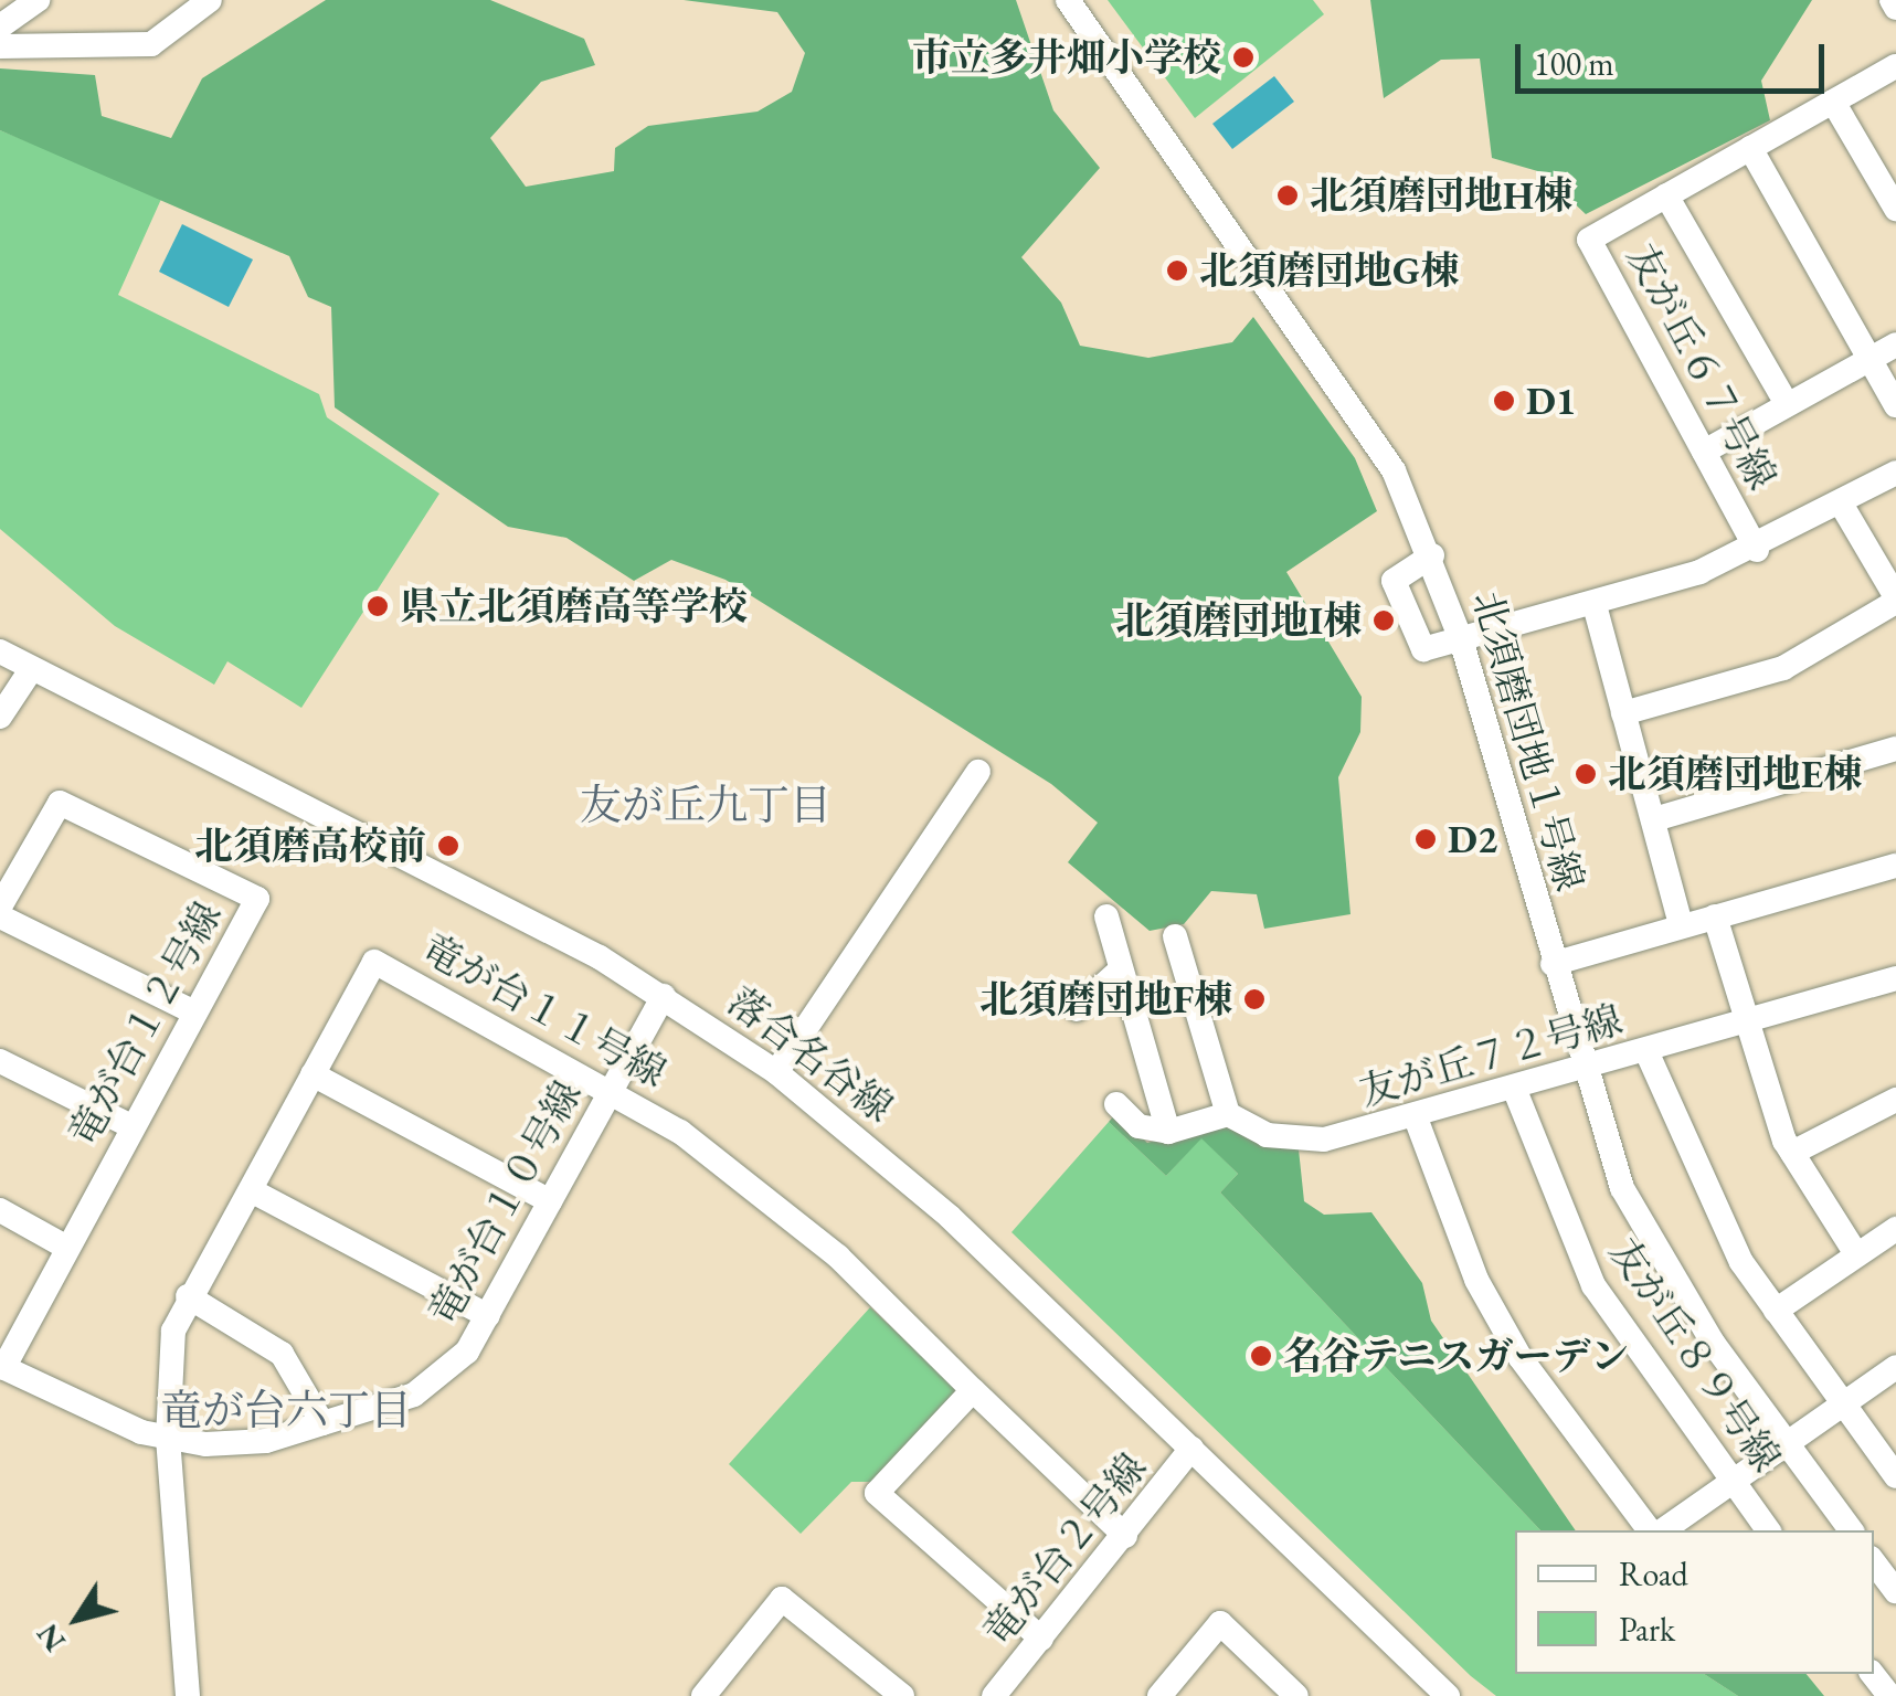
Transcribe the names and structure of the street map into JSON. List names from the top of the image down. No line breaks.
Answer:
{"streets":{"street":["友が丘６７号線","北須磨団地１号線","竜が台１１号線","竜が台１２号線","落合名谷線","友が丘７２号線","竜が台１０号線","友が丘８９号線","竜が台２号線"]},"crossings":[["北須磨団地１号線","友が丘７２号線"],["竜が台１１号線","竜が台１０号線"],["竜が台１１号線","竜が台２号線"],["竜が台１２号線","竜が台１０号線"],["落合名谷線","竜が台１０号線"],["落合名谷線","竜が台２号線"],["友が丘７２号線","友が丘８９号線"]],"districts":["友が丘九丁目","竜が台六丁目"],"places":["市立多井畑小学校","北須磨団地H棟","北須磨団地G棟","D1","県立北須磨高等学校","北須磨団地I棟","北須磨団地E棟","D2","北須磨高校前","北須磨団地F棟","名谷テニスガーデン"],"legend":["Road","Park"],"scale_bar":"100 m","north":"bottom left"}
